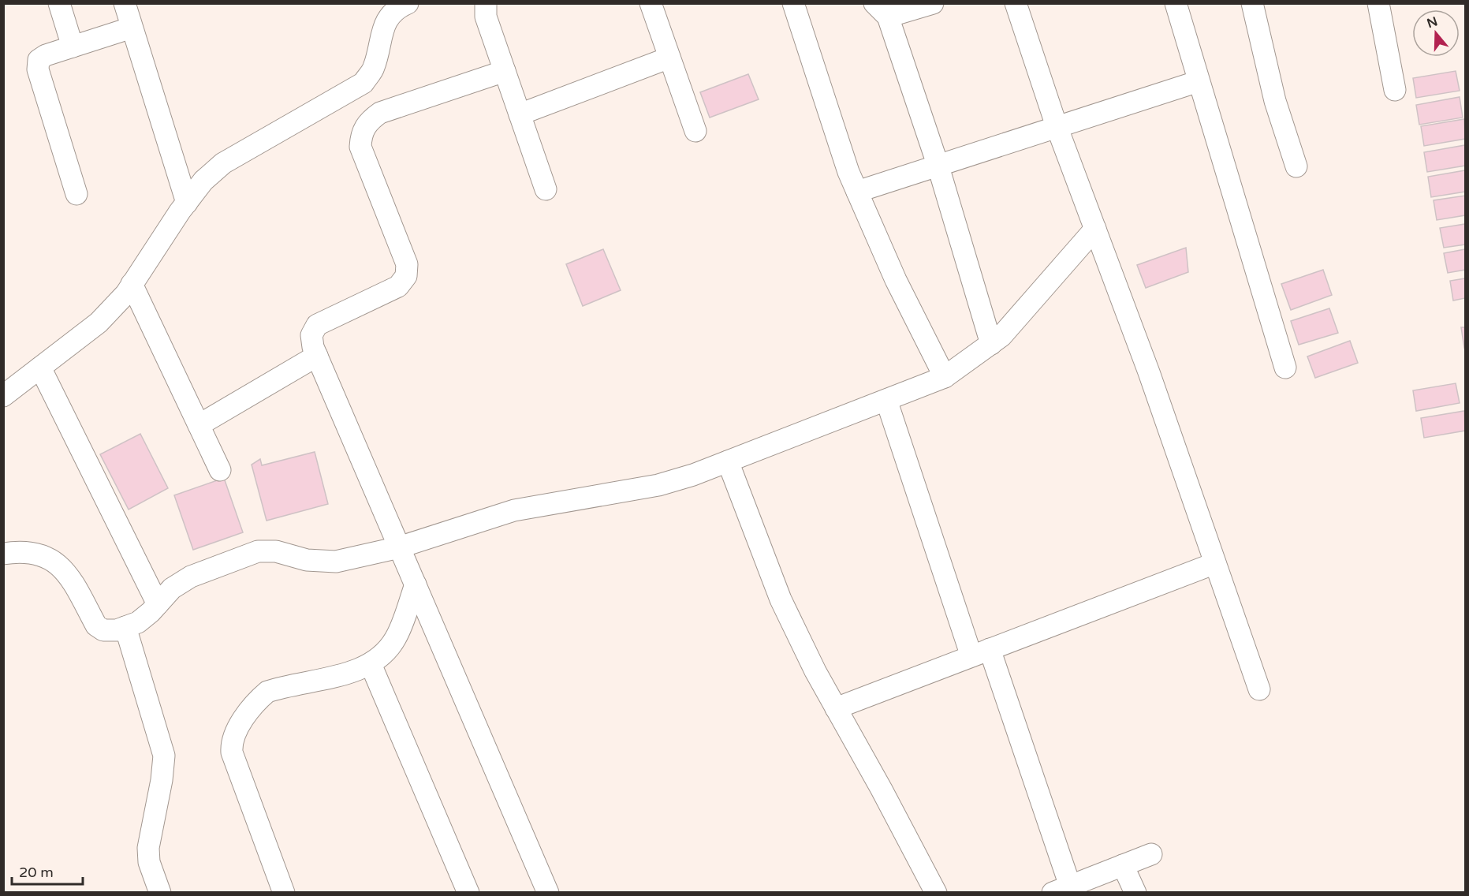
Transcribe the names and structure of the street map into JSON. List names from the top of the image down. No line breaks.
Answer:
{"scale_bar":"20 m","north":"top"}
